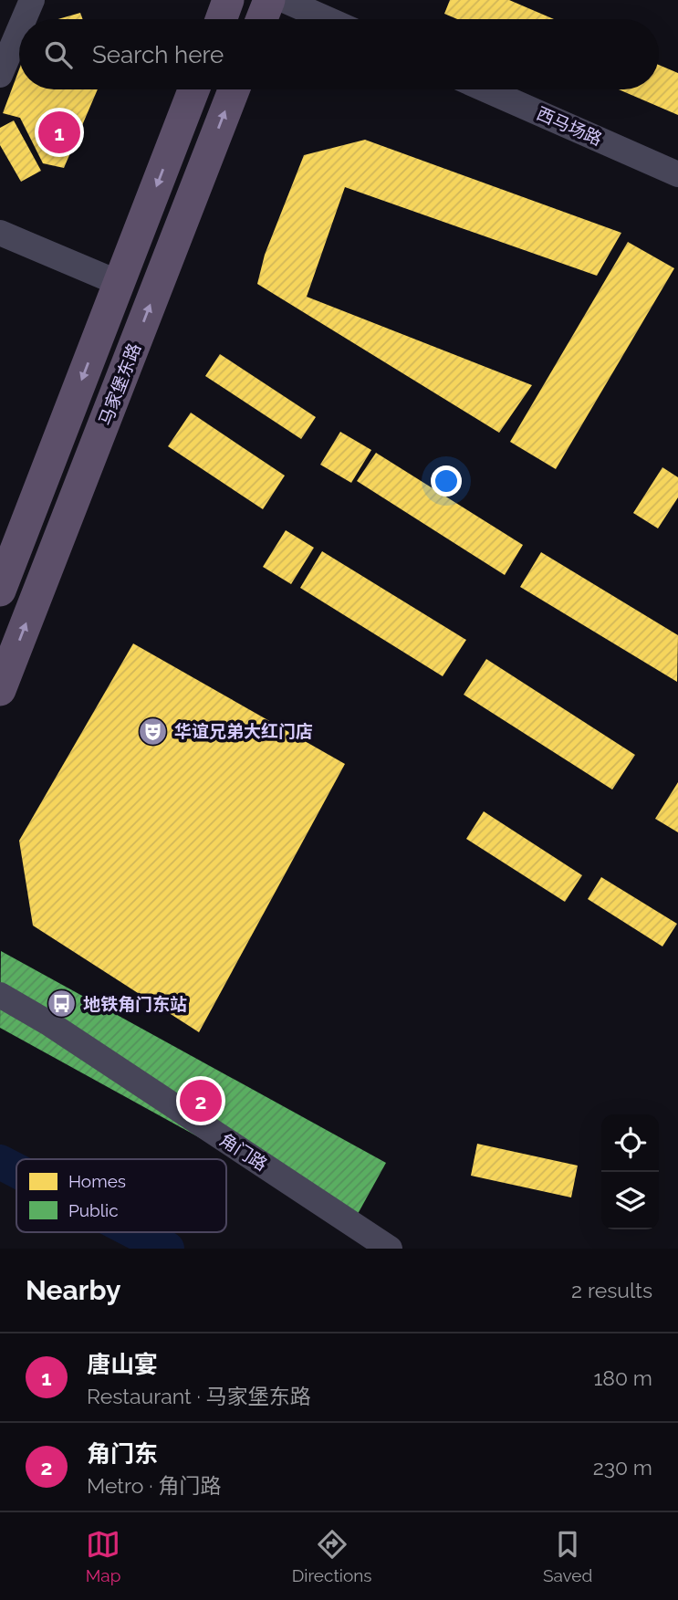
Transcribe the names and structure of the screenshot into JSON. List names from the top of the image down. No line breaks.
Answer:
{"streets":{"main road":["马家堡东路"],"street":["西马场路","角门路"]},"places":{"theatre":["华谊兄弟大红门店"],"bus stop":["地铁角门东站"]},"legend":["Homes","Public"],"page":{"search":"Search here","pins":["1","2"],"heading":["Nearby","2 results"],"list":[{"mark":"1","name":"唐山宴","note":"Restaurant · 马家堡东路","value":"180 m"},{"mark":"2","name":"角门东","note":"Metro · 角门路","value":"230 m"}],"nav":["Map","Directions","Saved"]}}
